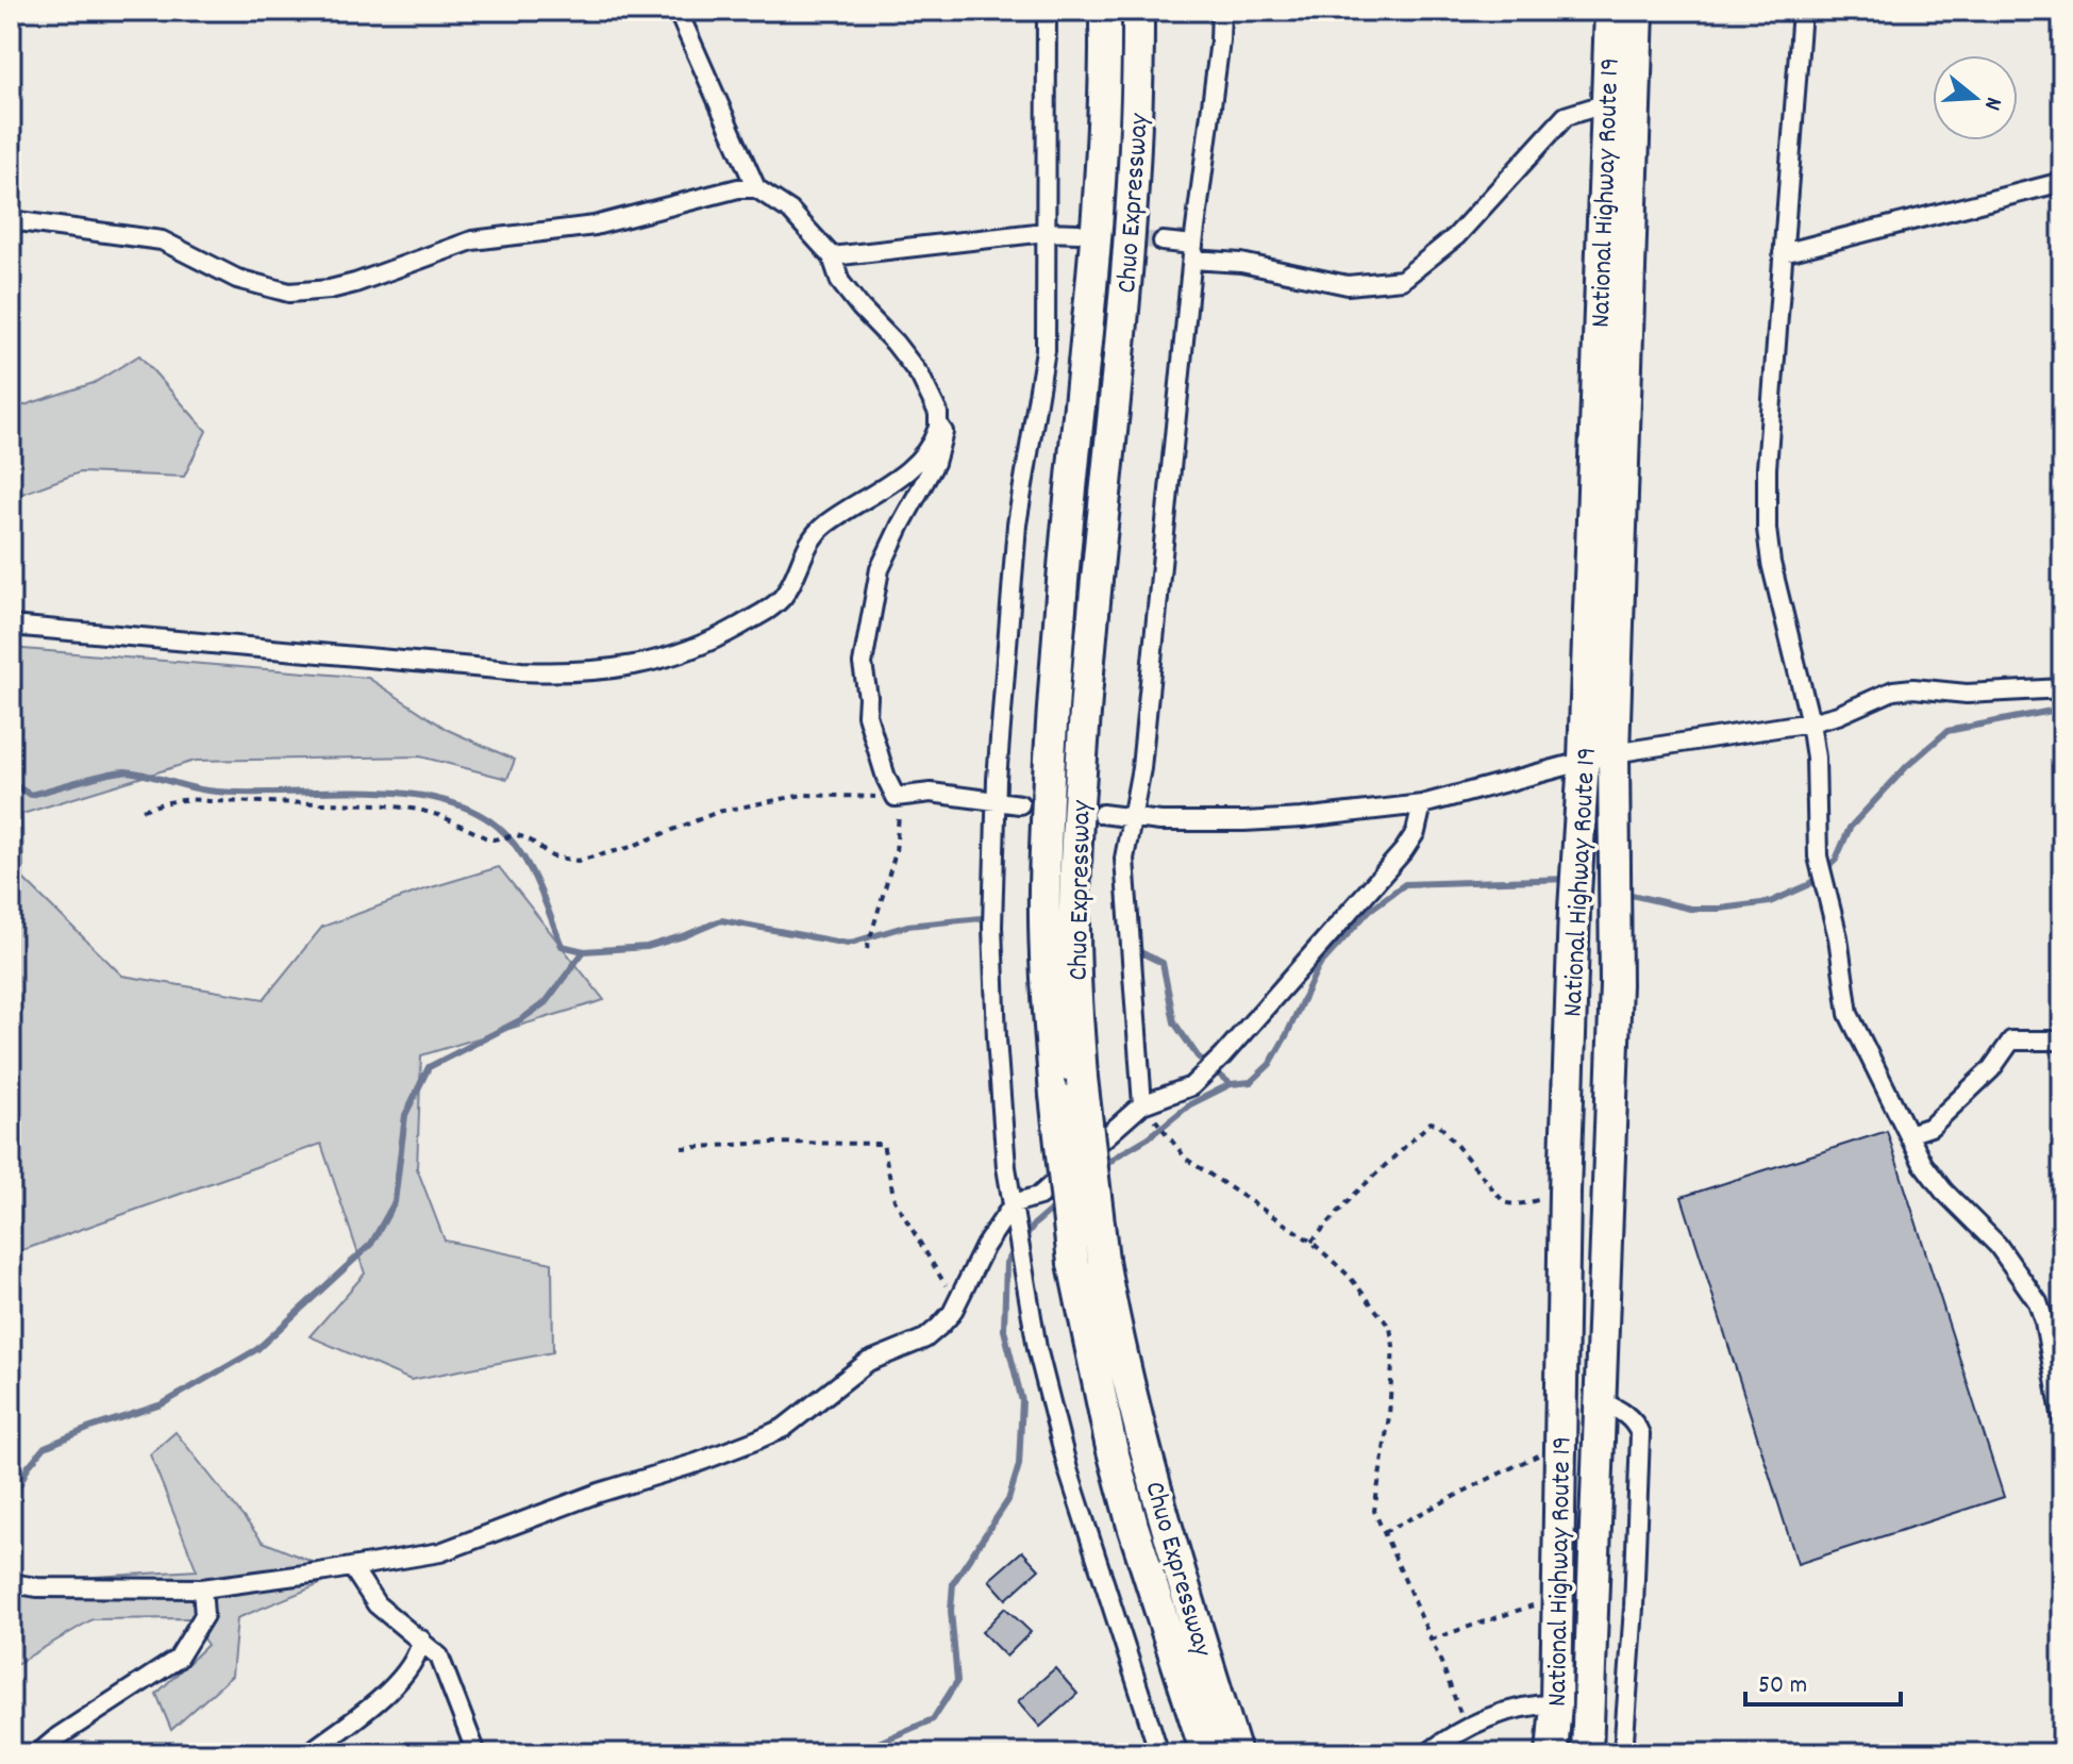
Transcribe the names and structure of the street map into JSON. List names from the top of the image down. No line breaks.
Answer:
{"streets":{"highway":["National Highway Route 19","Chuo Expressway"]},"scale_bar":"50 m","north":"right"}
